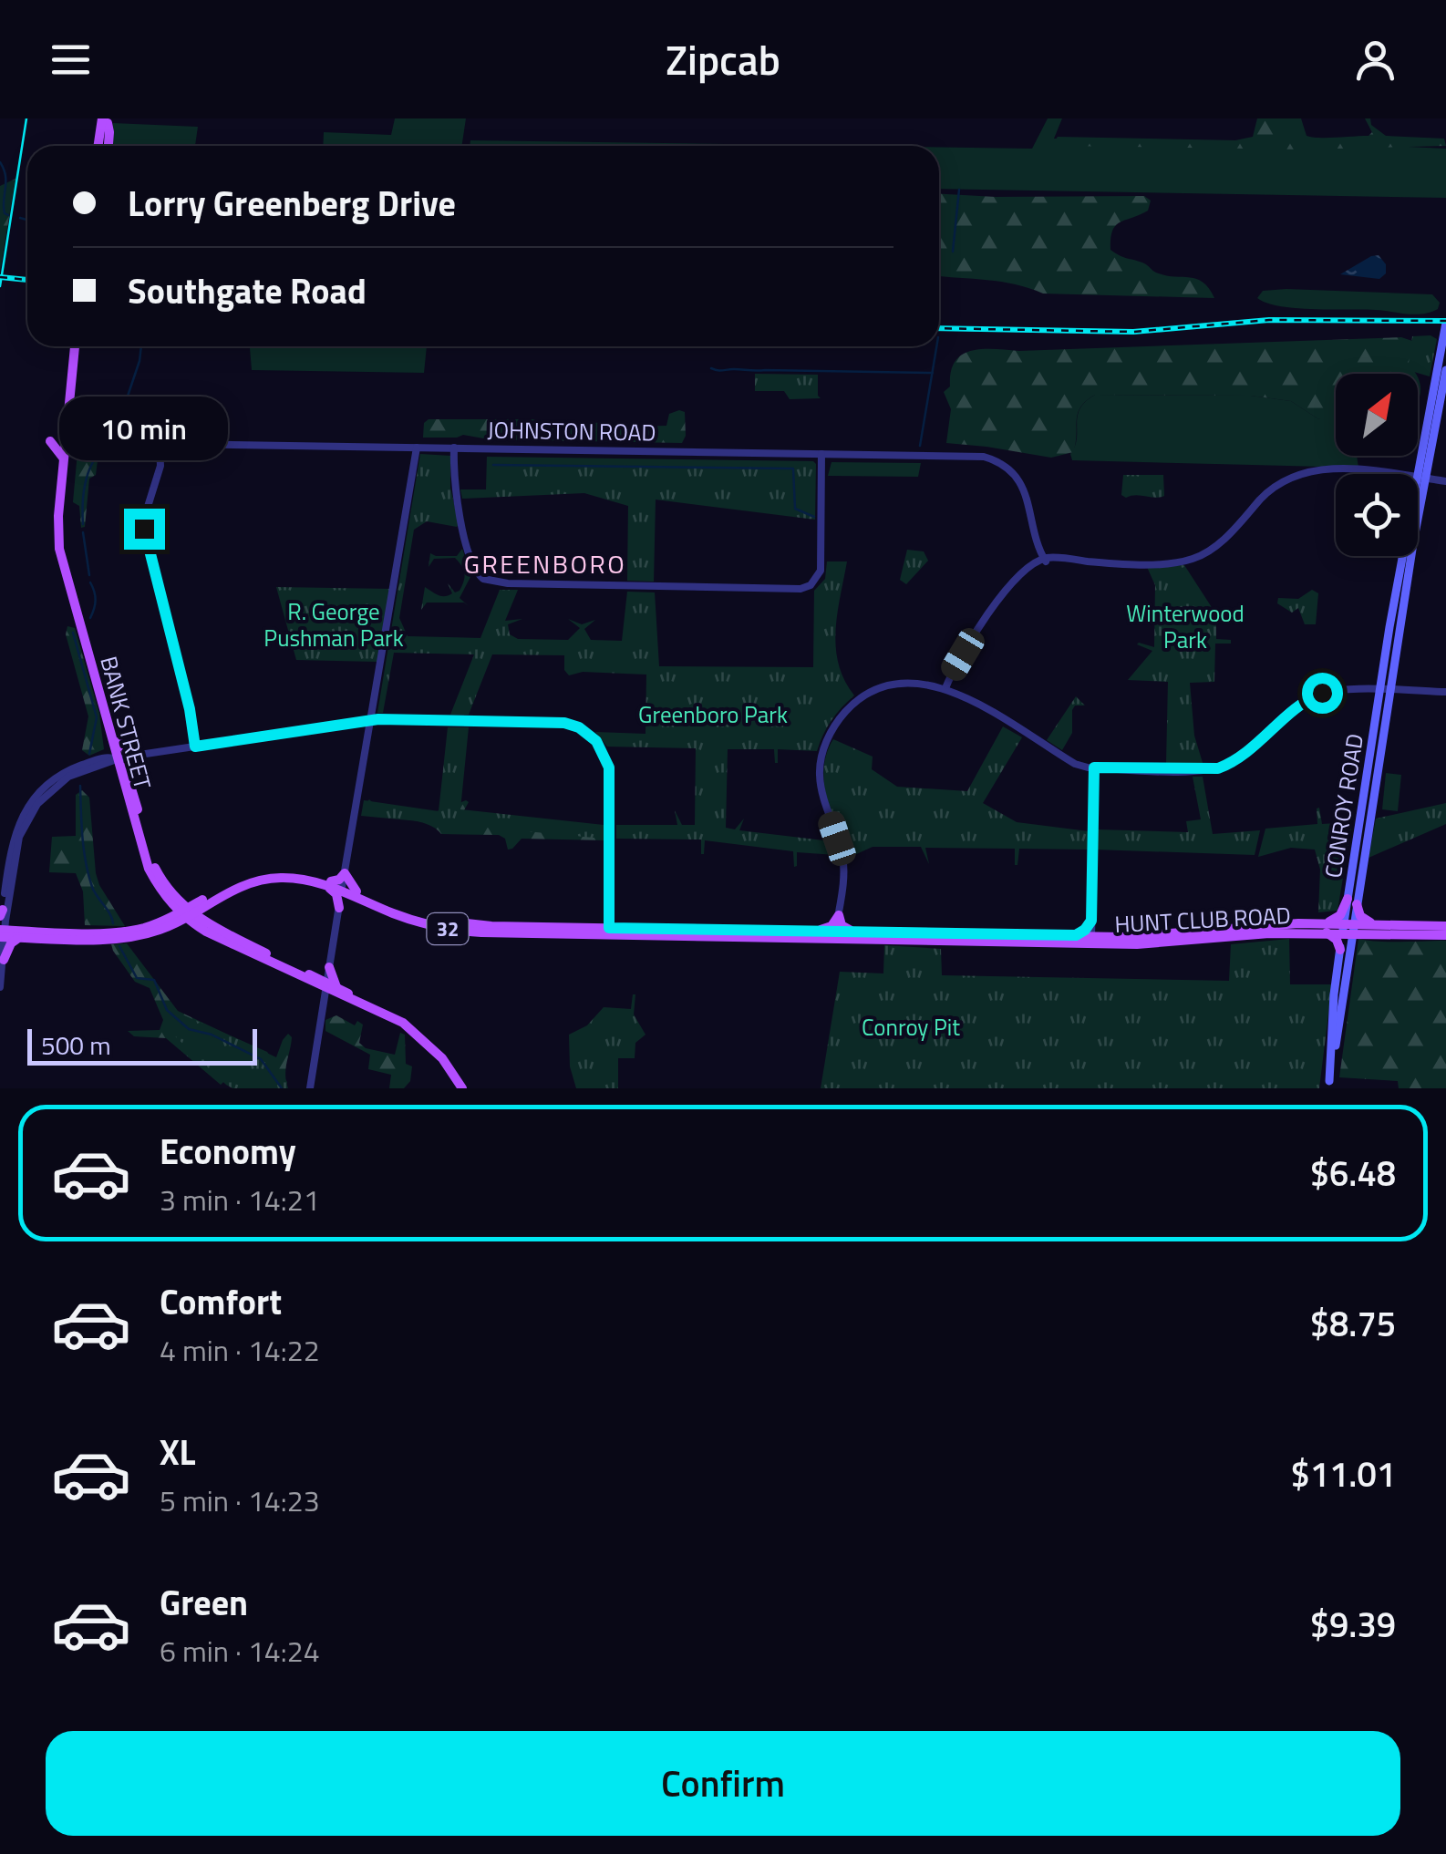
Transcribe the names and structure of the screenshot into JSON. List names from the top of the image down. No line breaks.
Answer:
{"streets":{"main road":["BANK STREET","CONROY ROAD","HUNT CLUB ROAD","32"],"street":["JOHNSTON ROAD"]},"crossings":[["JOHNSTON ROAD","BANK STREET"],["BANK STREET","HUNT CLUB ROAD"],["CONROY ROAD","HUNT CLUB ROAD"]],"districts":["GREENBORO"],"parks":["R. George Pushman Park","Winterwood Park","Greenboro Park","Conroy Pit"],"scale_bar":"500 m","north":"top right","page":{"header":"Zipcab","banner":["Lorry Greenberg Drive","Southgate Road"],"bubble":"10 min","scale":"500 m","list":[{"name":"Economy","note":"3 min · 14:21","value":"$6.48"},{"name":"Comfort","note":"4 min · 14:22","value":"$8.75"},{"name":"XL","note":"5 min · 14:23","value":"$11.01"},{"name":"Green","note":"6 min · 14:24","value":"$9.39"}],"buttons":"Confirm"}}
